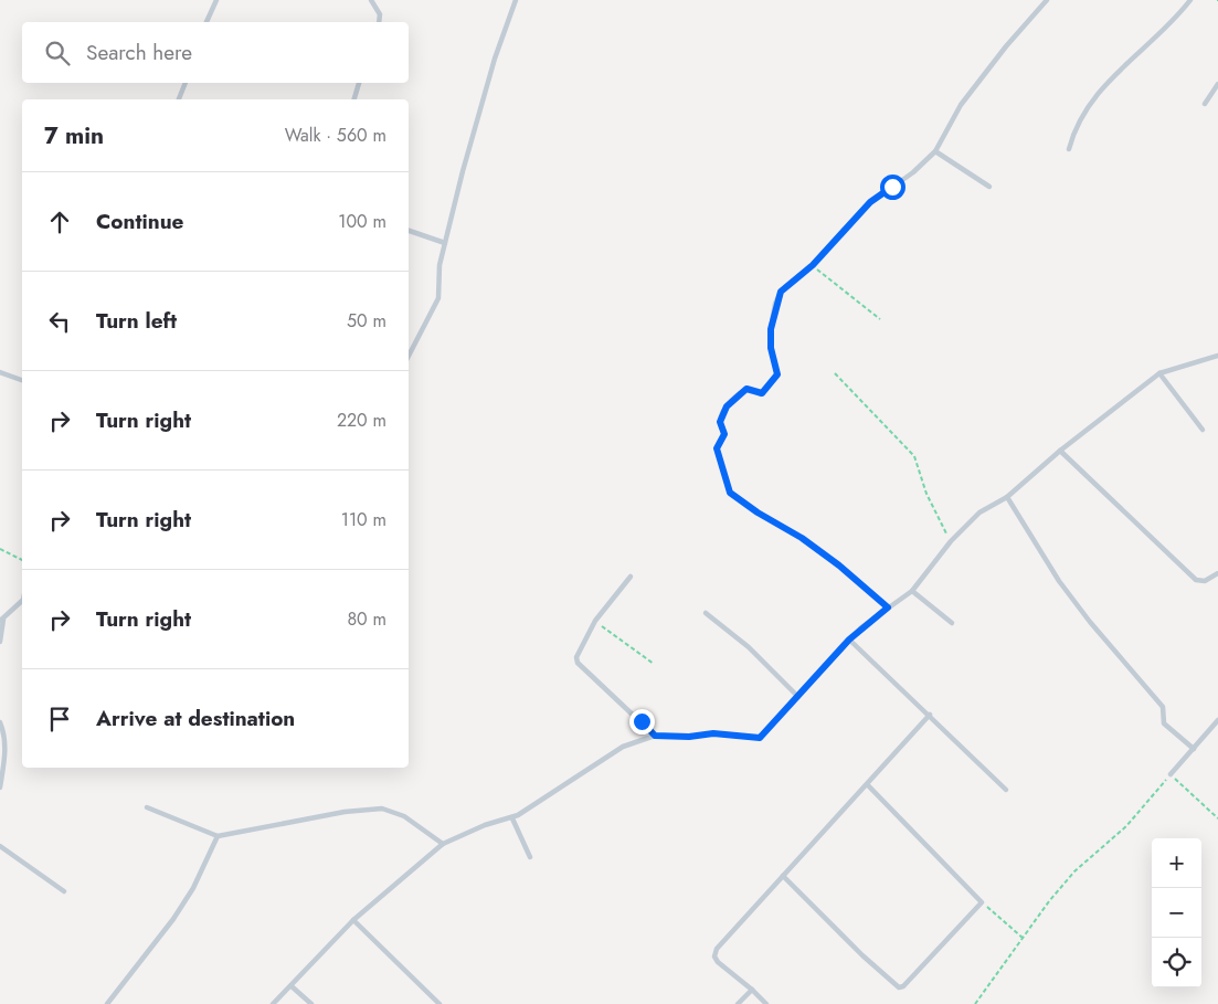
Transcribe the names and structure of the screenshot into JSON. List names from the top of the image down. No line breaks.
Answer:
{"page":{"search":"Search here","heading":["7 min","Walk · 560 m"],"list":[["Continue","100 m"],["Turn left","50 m"],["Turn right","220 m"],["Turn right","110 m"],["Turn right","80 m"],"Arrive at destination"],"map_buttons":["+","−"]}}
